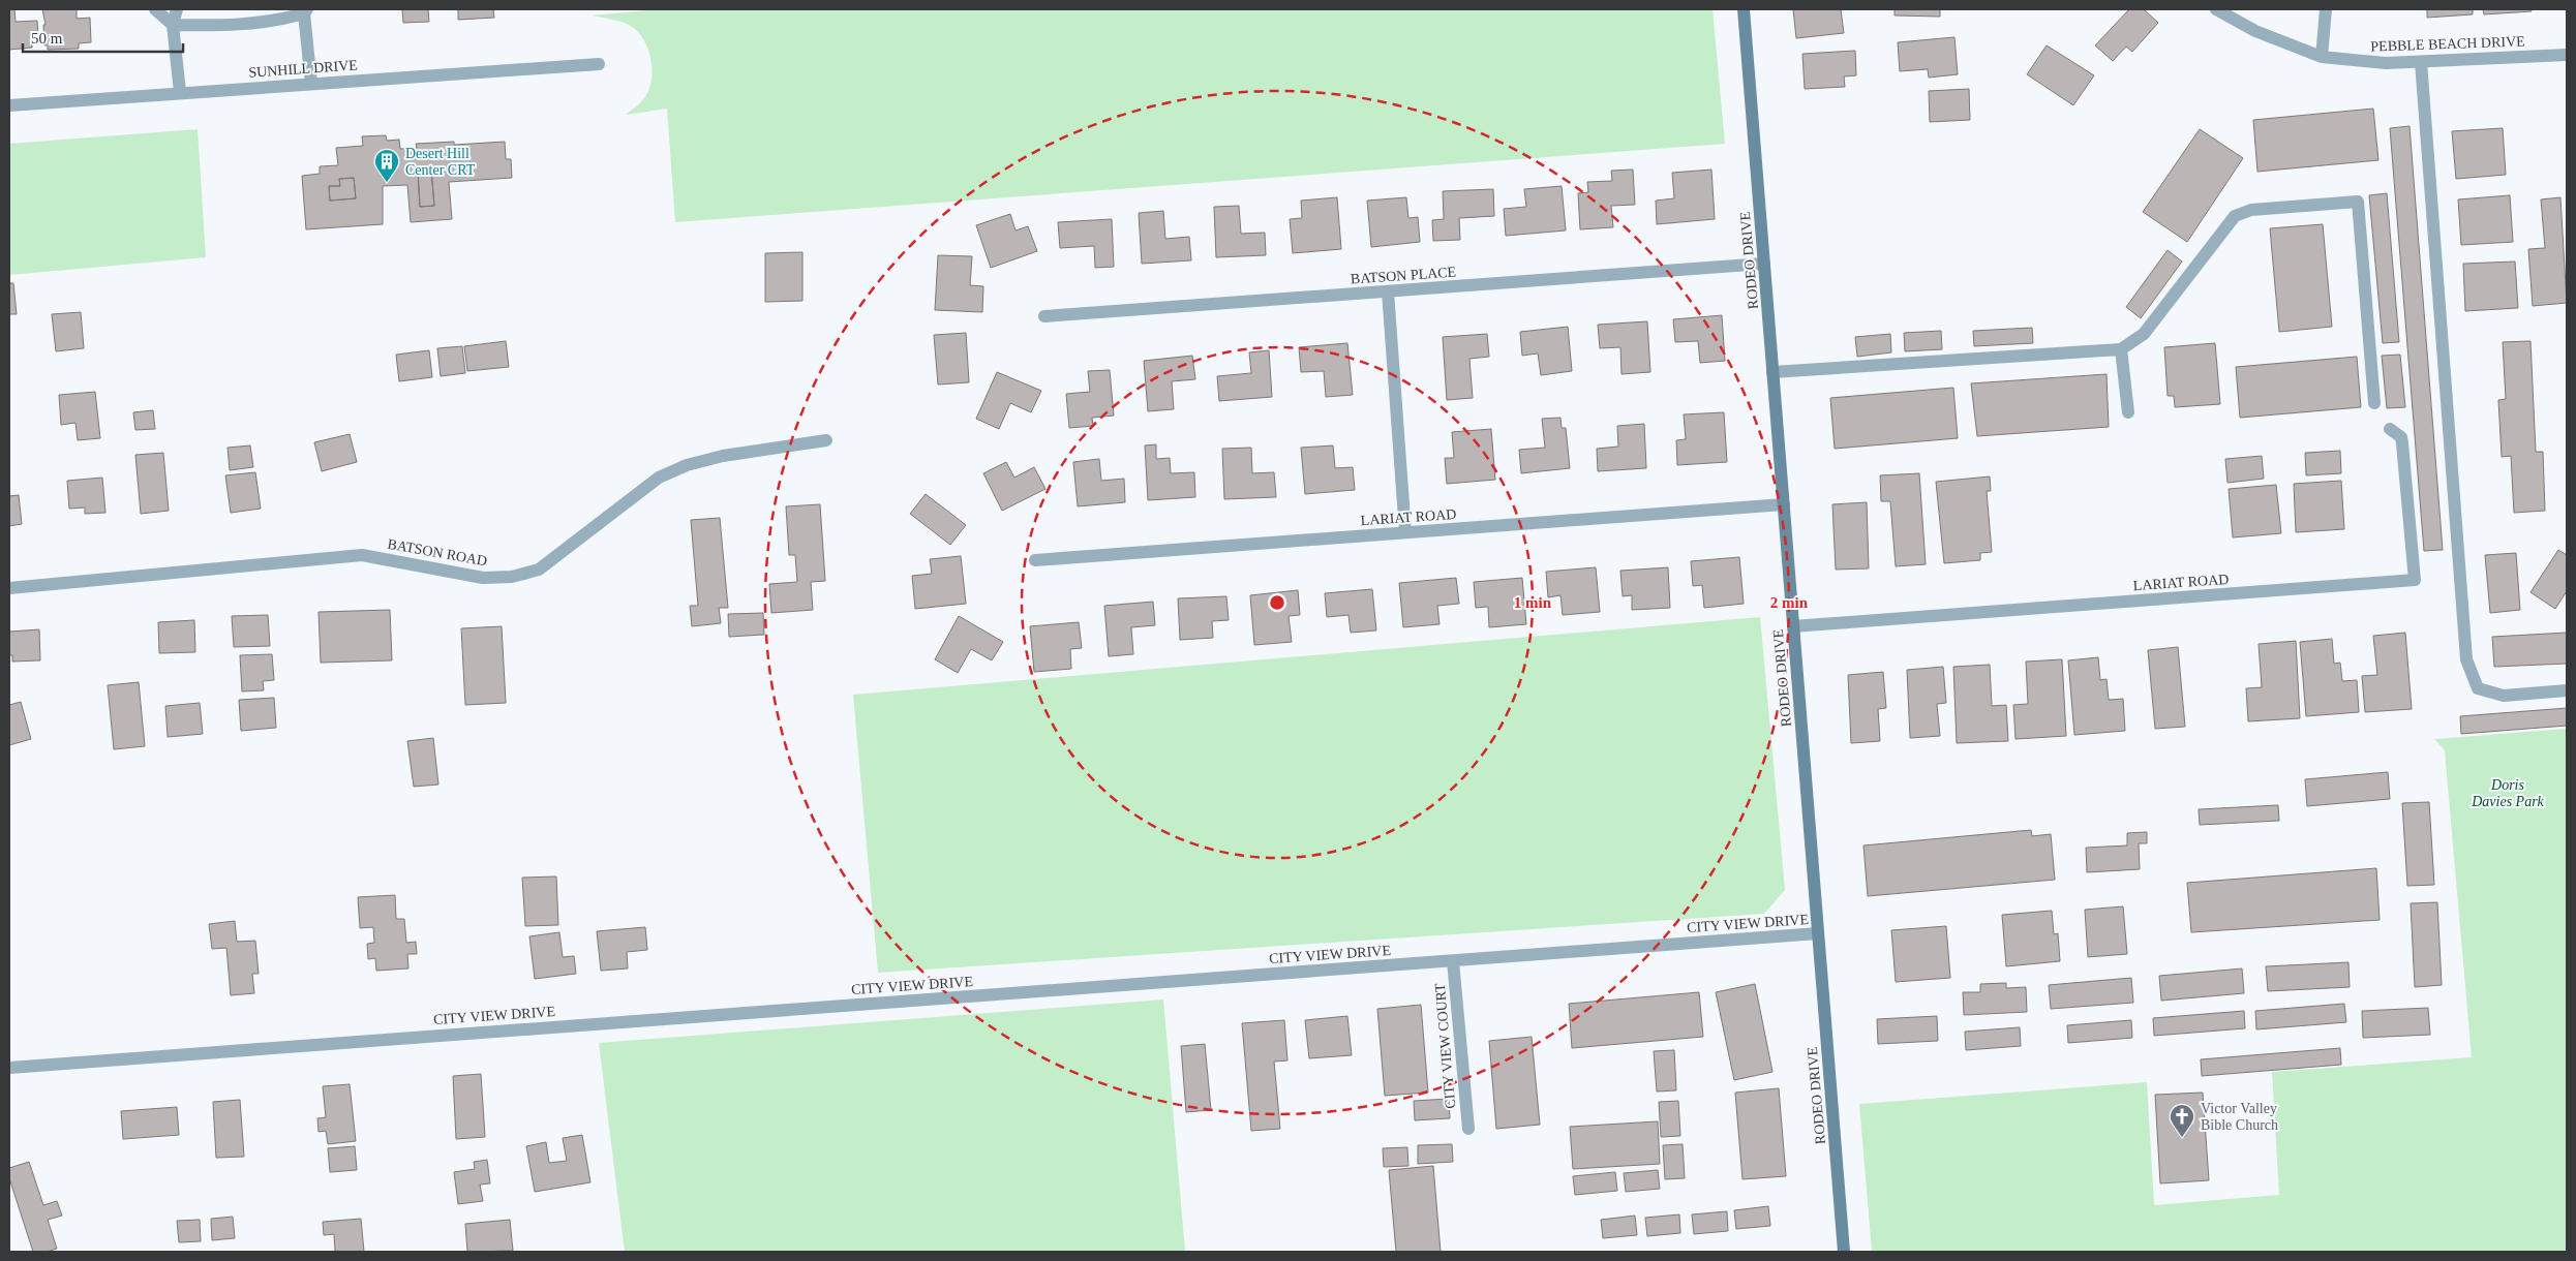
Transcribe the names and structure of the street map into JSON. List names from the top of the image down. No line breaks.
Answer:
{"streets":{"street":["PEBBLE BEACH DRIVE","SUNHILL DRIVE","RODEO DRIVE","BATSON PLACE","LARIAT ROAD","BATSON ROAD","CITY VIEW DRIVE","CITY VIEW COURT"]},"crossings":[["RODEO DRIVE","BATSON PLACE"],["RODEO DRIVE","LARIAT ROAD"],["RODEO DRIVE","CITY VIEW DRIVE"],["CITY VIEW DRIVE","CITY VIEW COURT"]],"parks":["Doris Davies Park"],"places":{"building":["Desert Hill Center CRT"],"church":["Victor Valley Bible Church"]},"scale_bar":"50 m","rings":["1 min","2 min"]}
